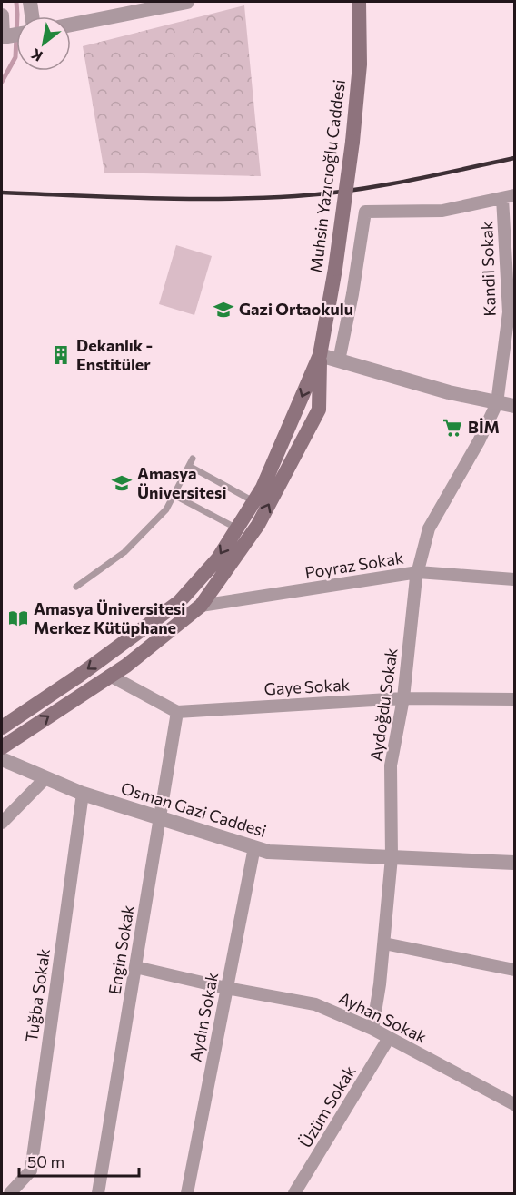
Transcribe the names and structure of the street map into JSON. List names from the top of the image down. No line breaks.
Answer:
{"streets":{"main road":["Muhsin Yazıcıoğlu Caddesi"],"street":["Kandil Sokak","Poyraz Sokak","Gaye Sokak","Aydoğdu Sokak","Osman Gazi Caddesi","Engin Sokak","Tuğba Sokak","Aydın Sokak","Ayhan Sokak","Üzüm Sokak"]},"crossings":[["Muhsin Yazıcıoğlu Caddesi","Poyraz Sokak"],["Kandil Sokak","Aydoğdu Sokak"],["Poyraz Sokak","Aydoğdu Sokak"],["Gaye Sokak","Aydoğdu Sokak"],["Gaye Sokak","Engin Sokak"],["Aydoğdu Sokak","Osman Gazi Caddesi"],["Aydoğdu Sokak","Ayhan Sokak"],["Osman Gazi Caddesi","Engin Sokak"],["Osman Gazi Caddesi","Tuğba Sokak"],["Osman Gazi Caddesi","Aydın Sokak"],["Engin Sokak","Ayhan Sokak"],["Aydın Sokak","Ayhan Sokak"],["Ayhan Sokak","Üzüm Sokak"]],"places":{"school or university":["Gazi Ortaokulu","Amasya Üniversitesi"],"building":["Dekanlık - Enstitüler"],"supermarket":["BİM"],"library":["Amasya Üniversitesi Merkez Kütüphane"]},"scale_bar":"50 m","north":"bottom left"}
